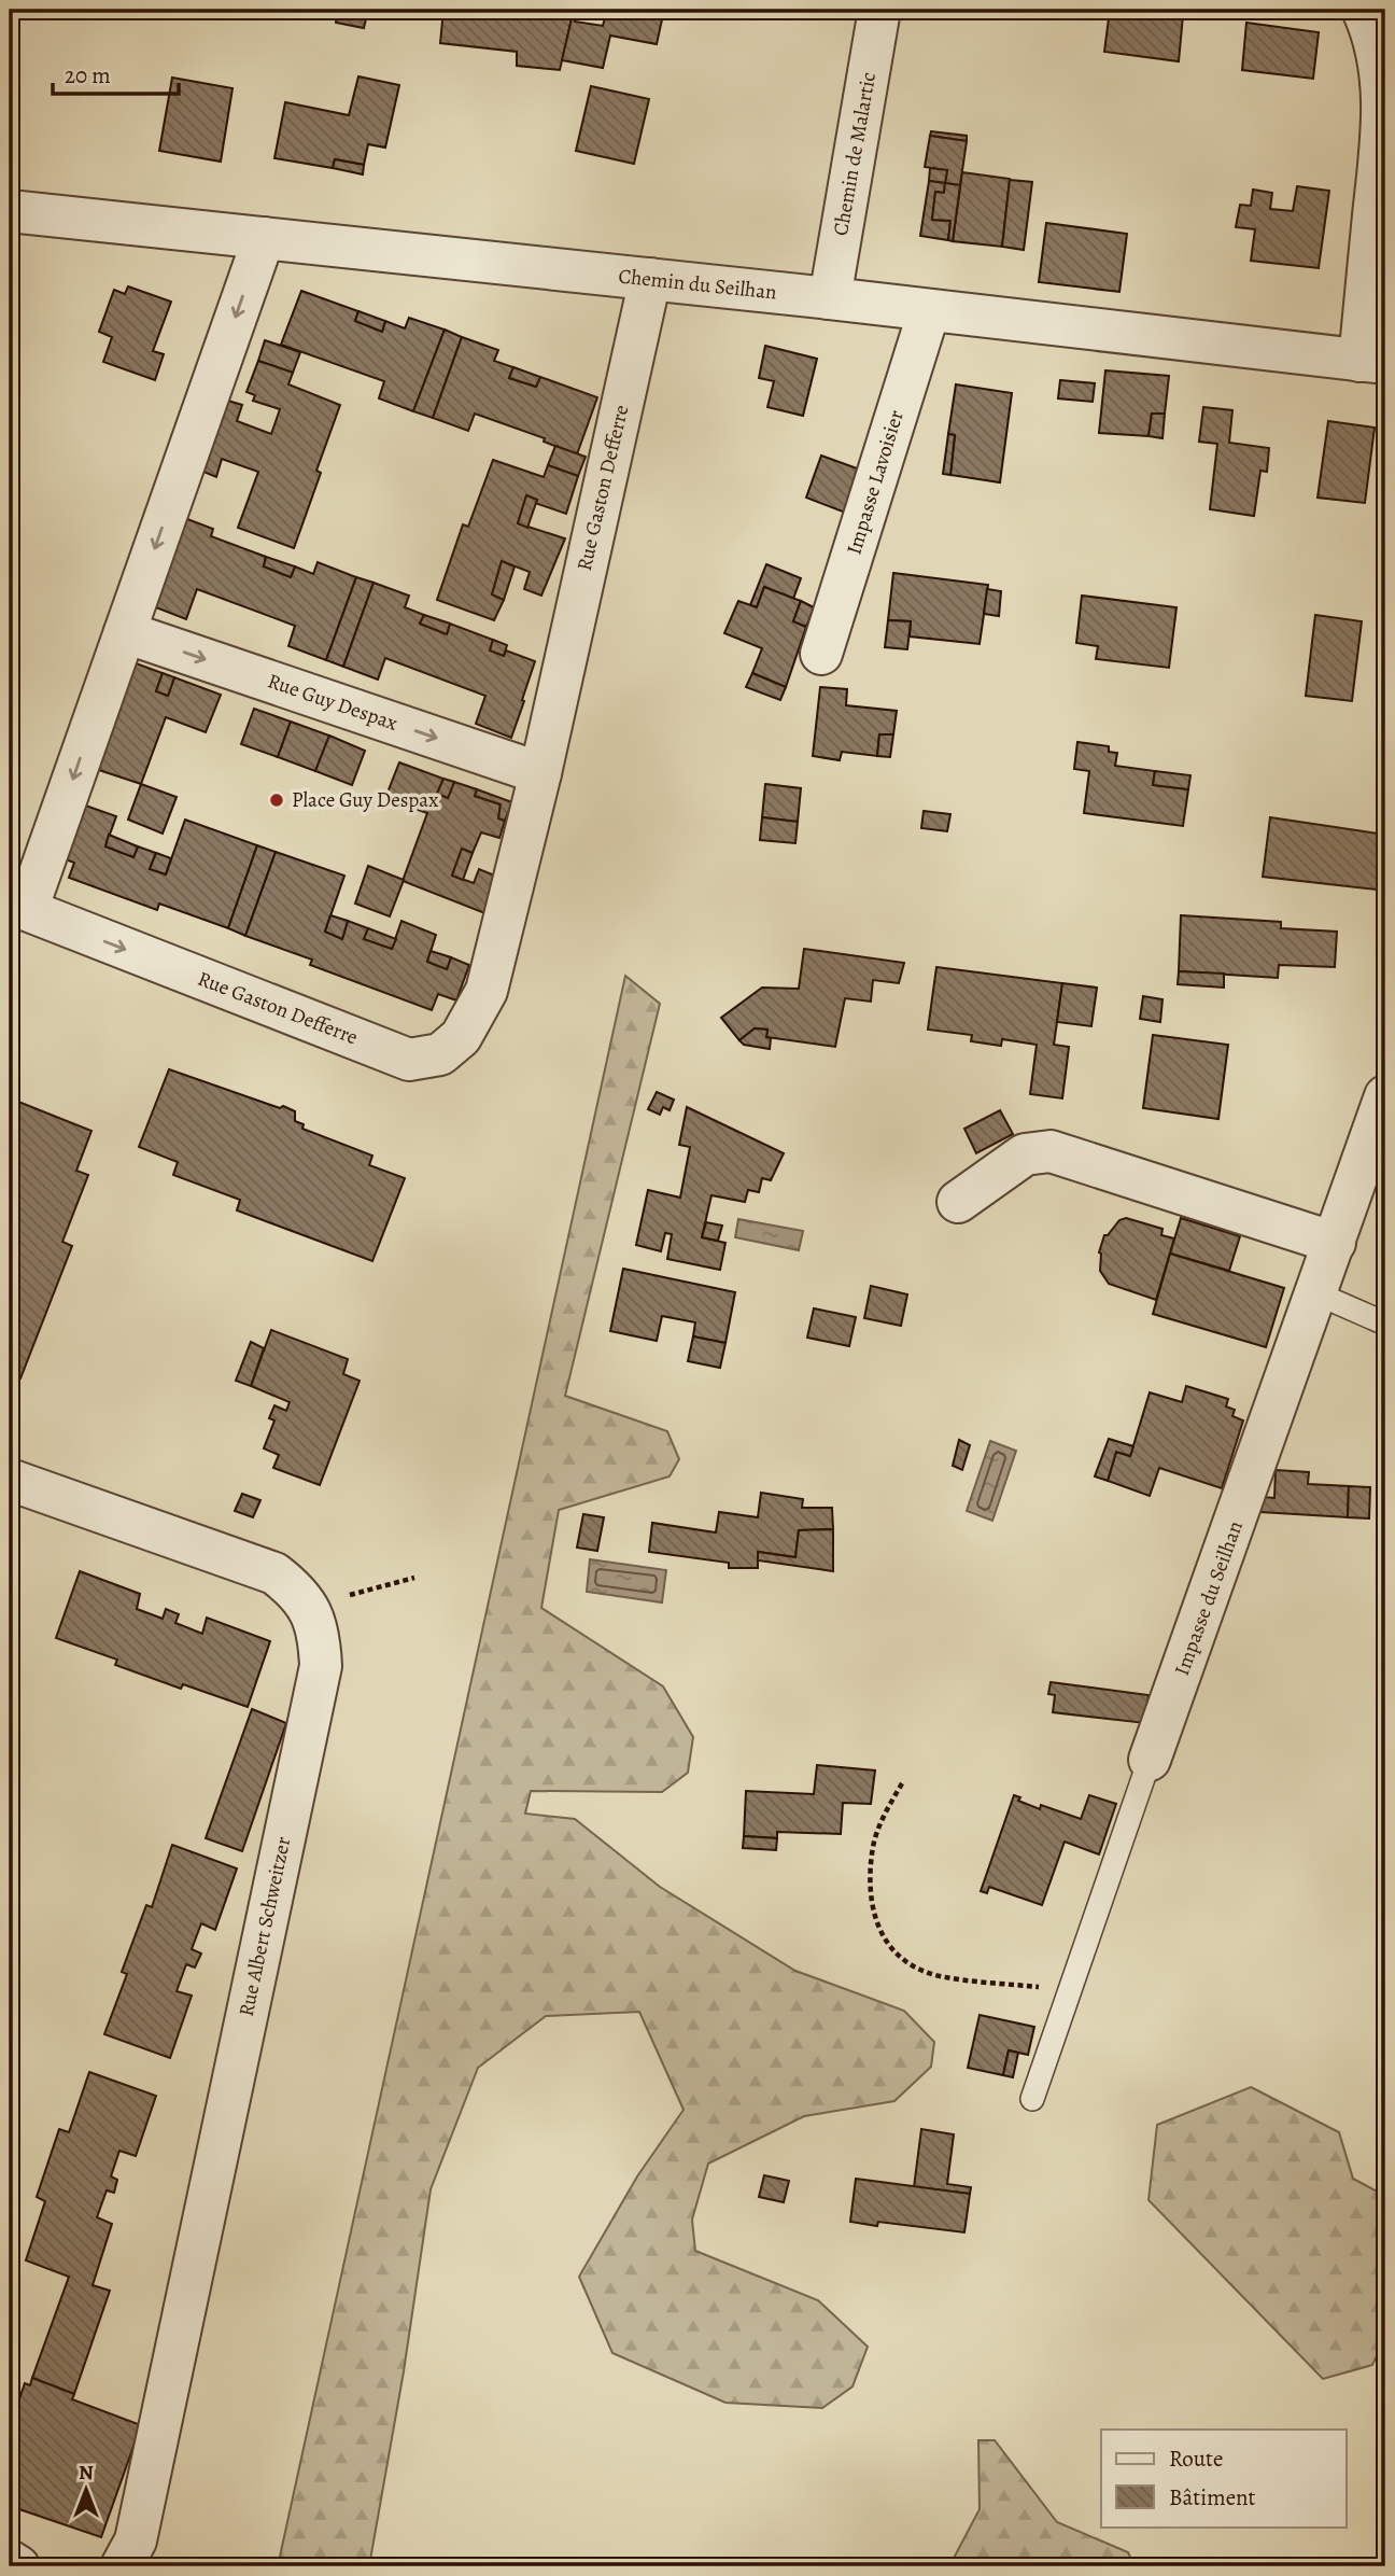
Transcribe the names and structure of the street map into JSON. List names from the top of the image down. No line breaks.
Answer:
{"streets":{"street":["Chemin de Malartic","Chemin du Seilhan","Impasse Lavoisier","Rue Gaston Defferre","Rue Guy Despax","Impasse du Seilhan","Rue Albert Schweitzer"]},"crossings":[["Chemin de Malartic","Chemin du Seilhan"],["Chemin du Seilhan","Impasse Lavoisier"],["Chemin du Seilhan","Rue Gaston Defferre"],["Rue Gaston Defferre","Rue Guy Despax"]],"one_way":["Rue Guy Despax"],"places":["Place Guy Despax"],"legend":["Route","Bâtiment"],"scale_bar":"20 m","north":"top"}
